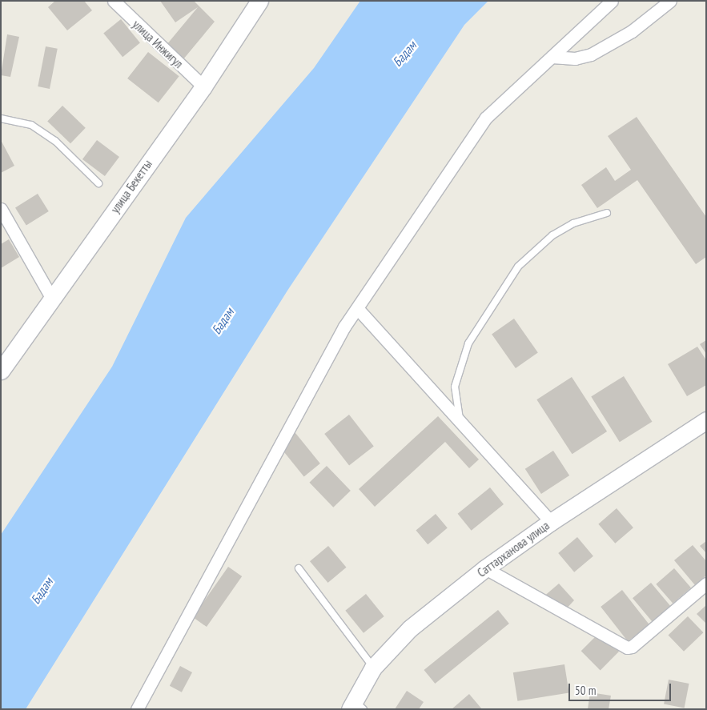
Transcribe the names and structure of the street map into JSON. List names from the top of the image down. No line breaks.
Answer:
{"streets":{"street":["улица Инжигул","улица Бекетты","Саттарханова улица"]},"crossings":[["улица Инжигул","улица Бекетты"]],"water":["Бадам"],"scale_bar":"50 m"}
